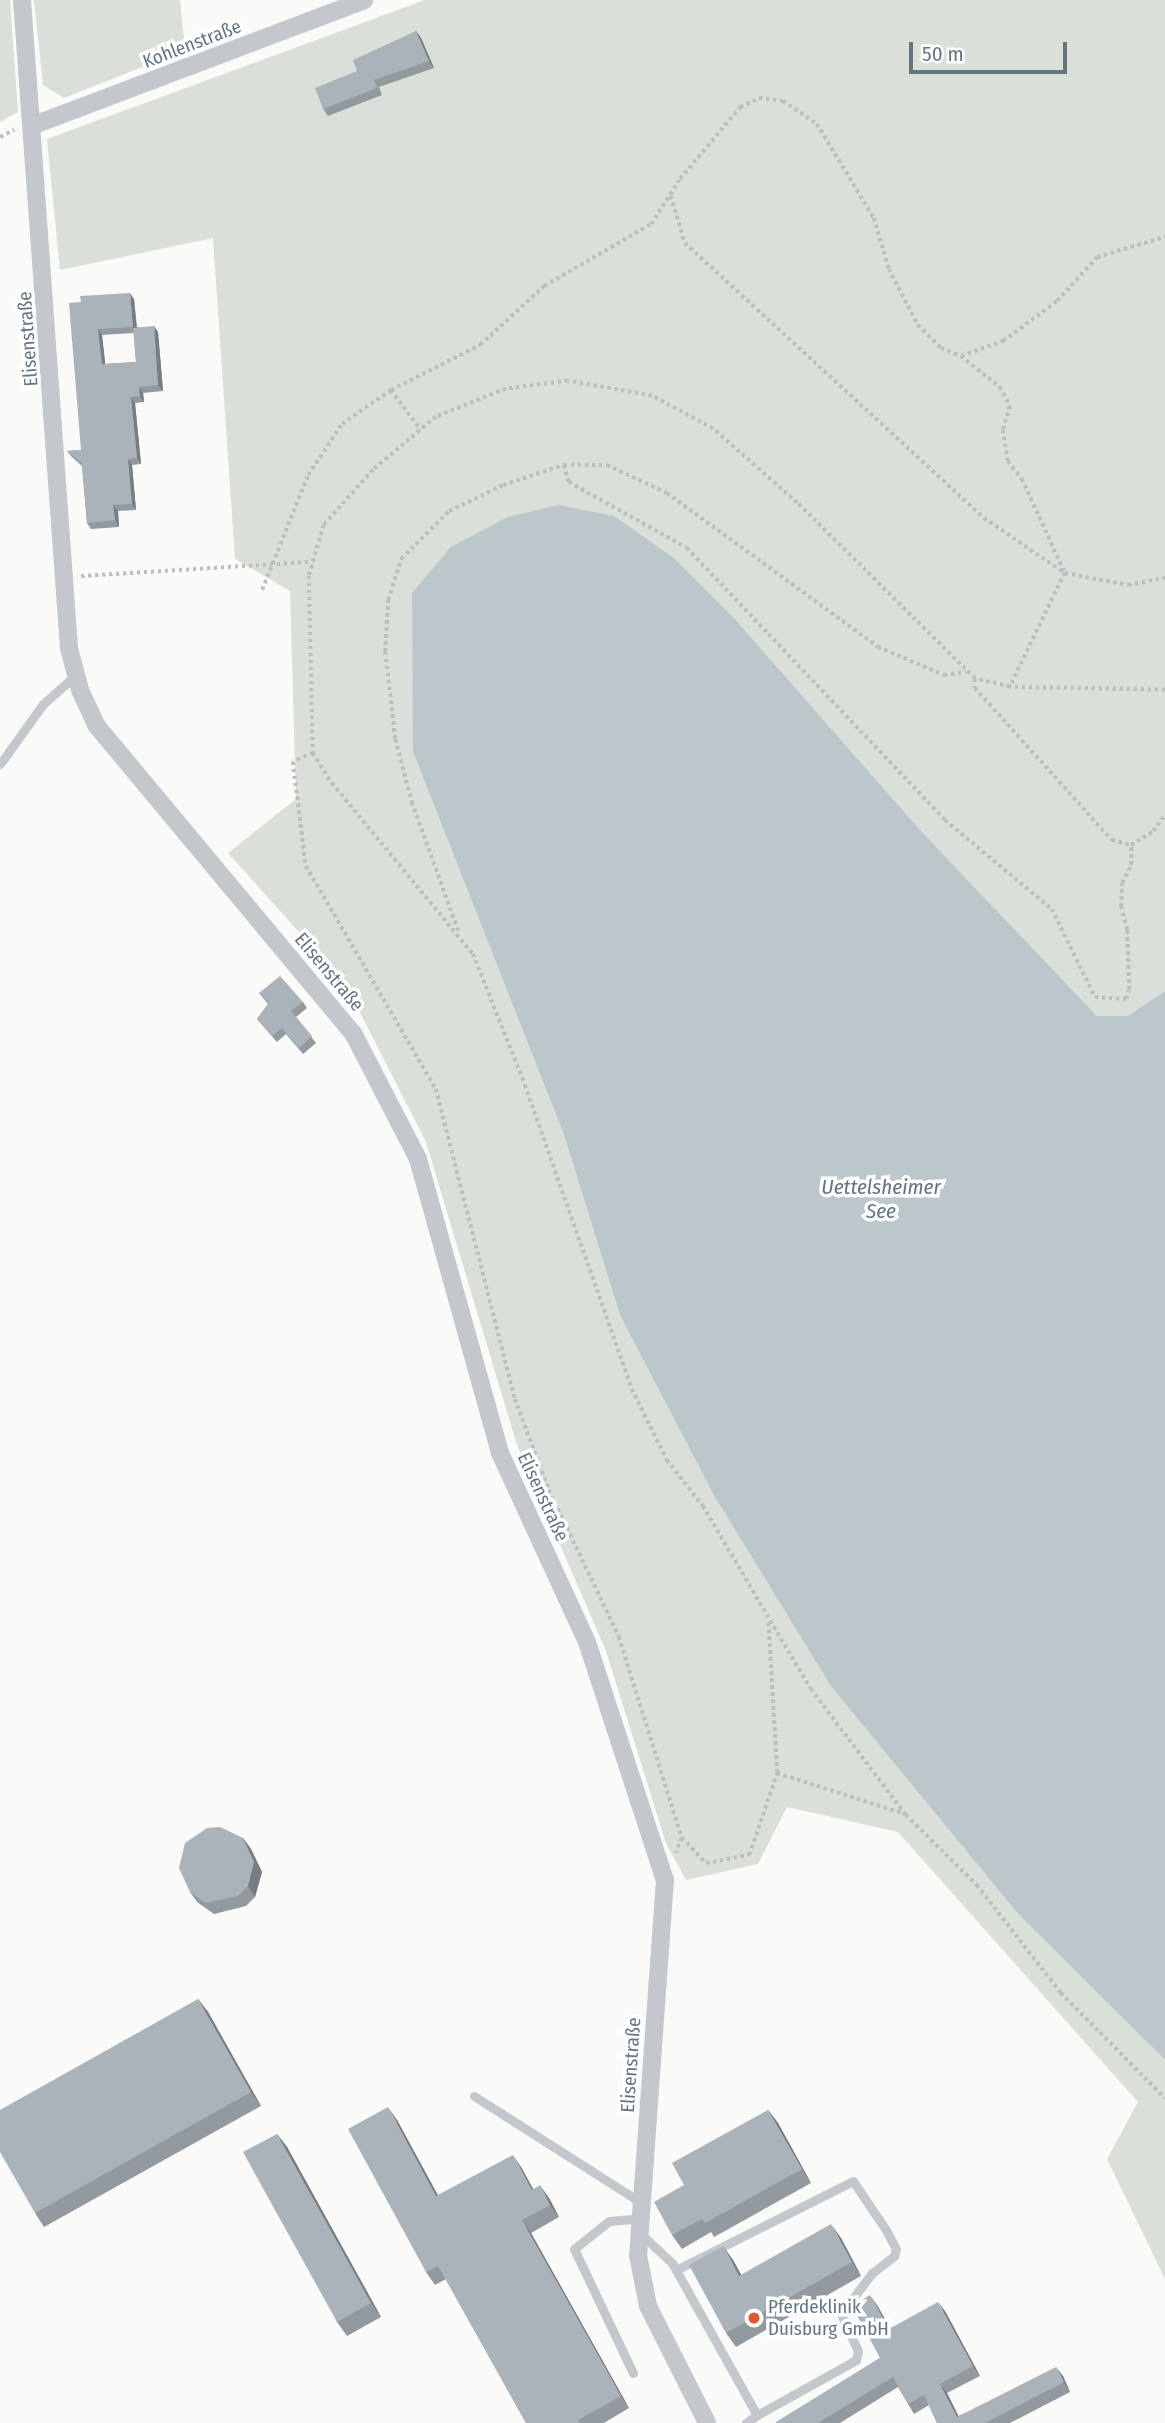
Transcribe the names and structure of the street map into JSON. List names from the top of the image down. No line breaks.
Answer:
{"streets":{"street":["Kohlenstraße","Elisenstraße"]},"crossings":[["Kohlenstraße","Elisenstraße"]],"water":["Uettelsheimer See"],"places":["Pferdeklinik Duisburg GmbH"],"scale_bar":"50 m"}
